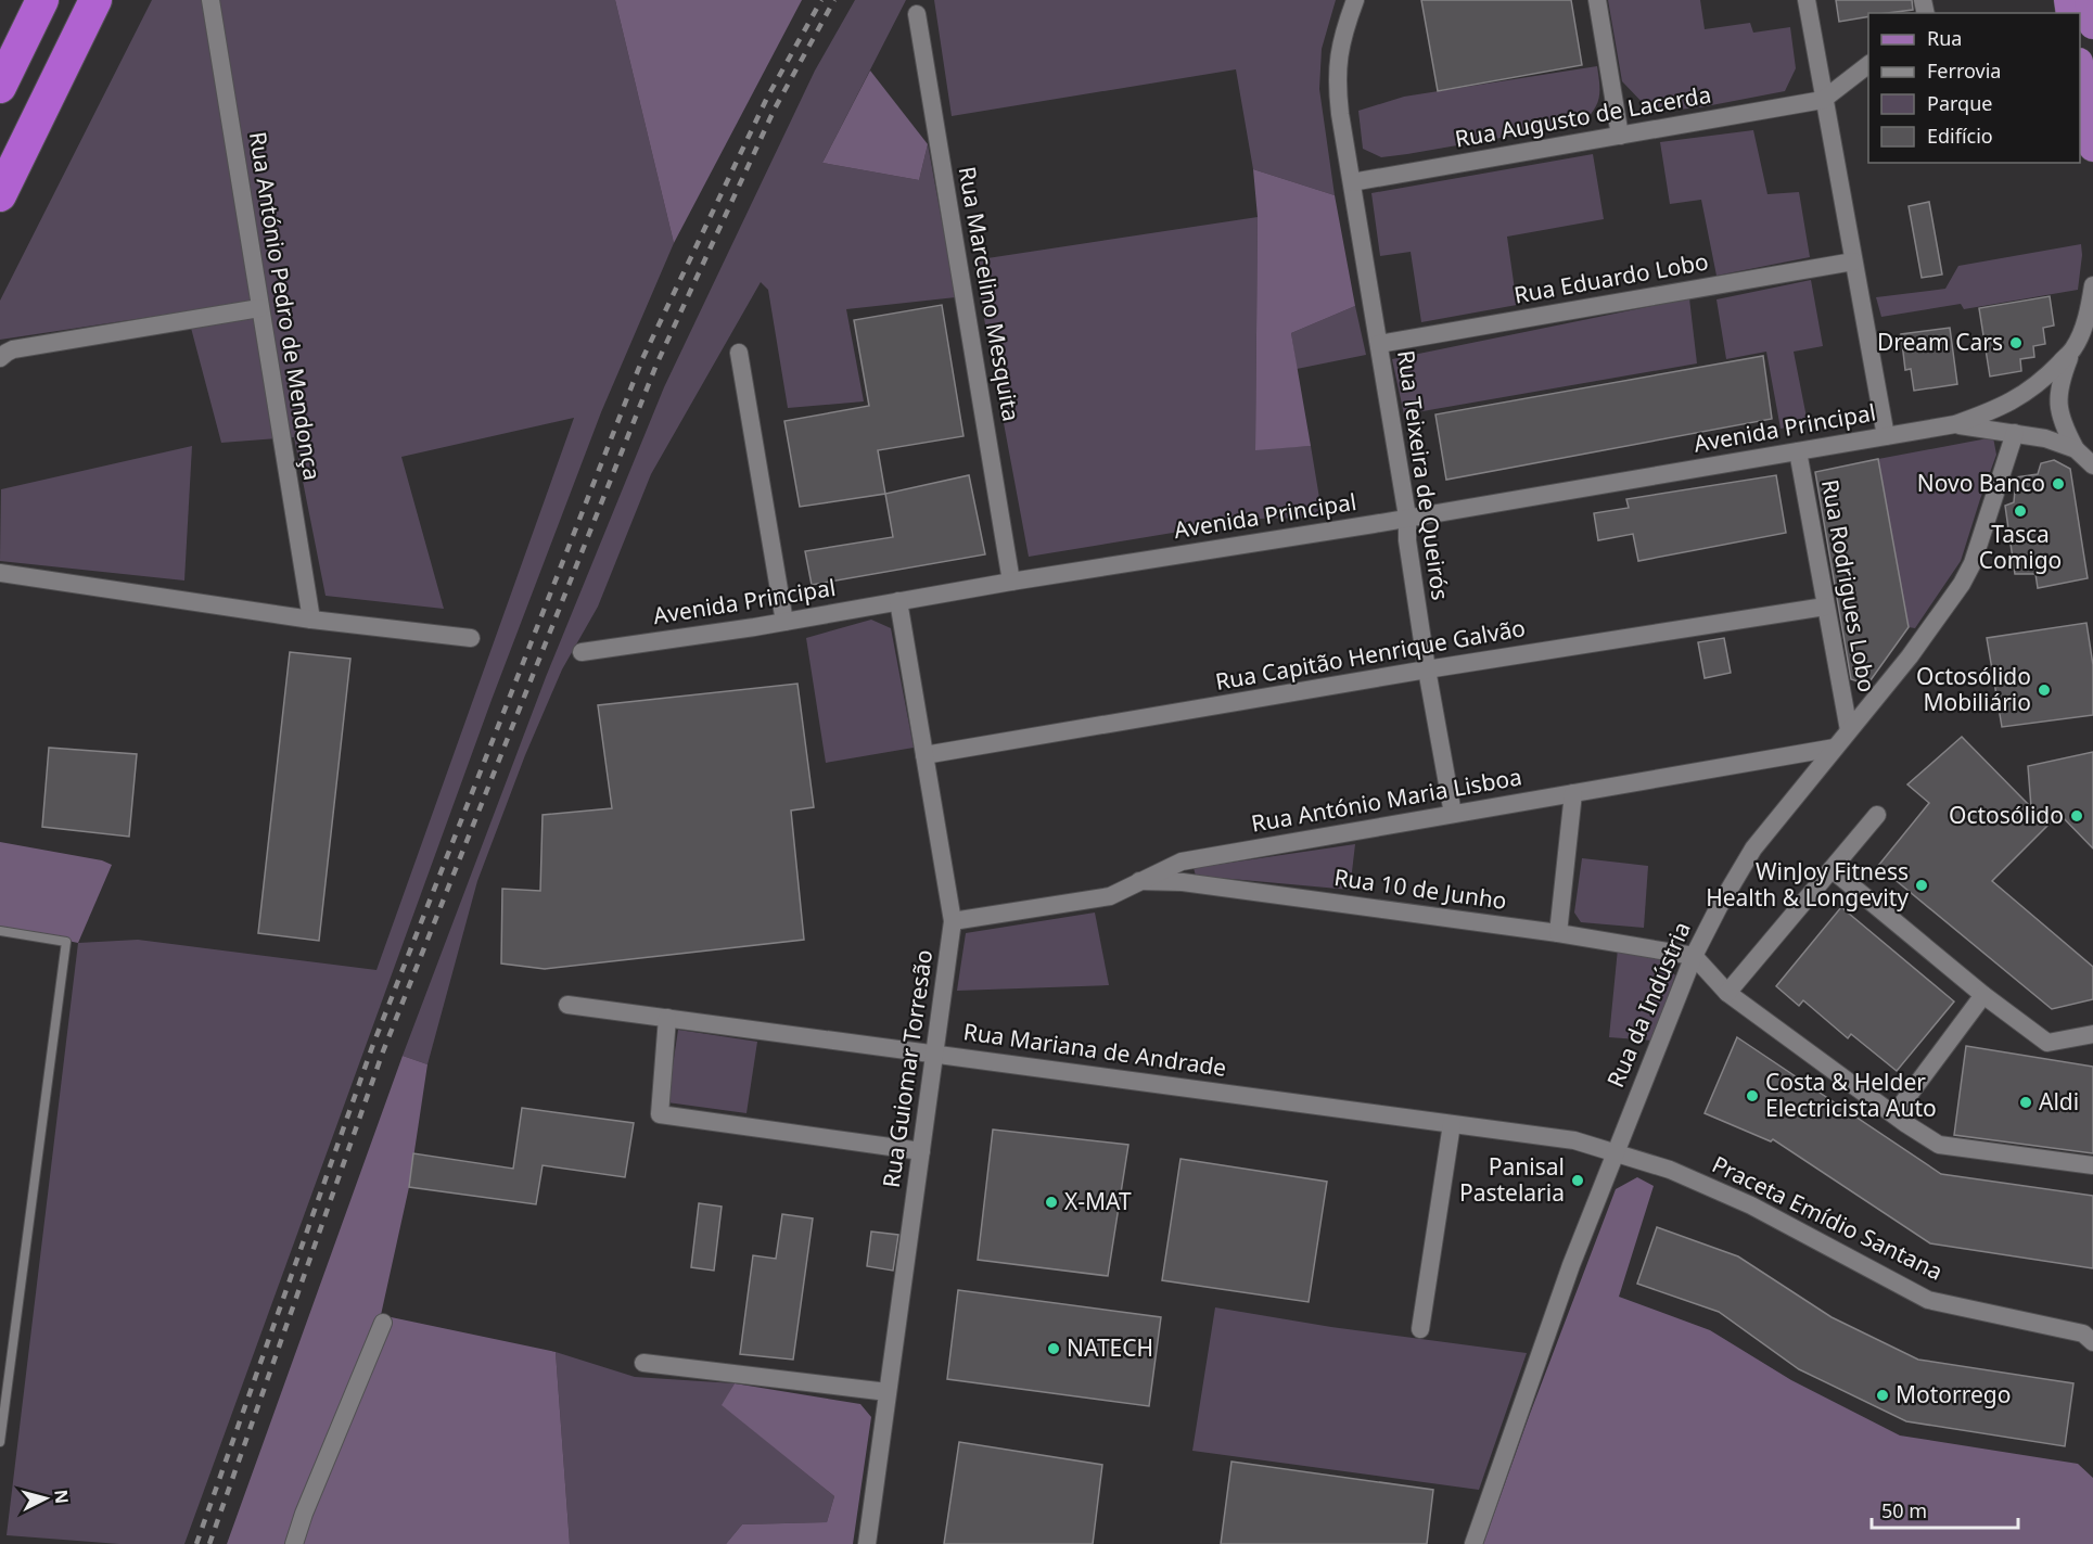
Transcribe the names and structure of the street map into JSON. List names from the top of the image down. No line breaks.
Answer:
{"streets":{"street":["Rua Augusto de Lacerda","Rua Eduardo Lobo","Rua Marcelino Mesquita","Rua António Pedro de Mendonça","Avenida Principal","Rua Teixeira de Queirós","Rua Rodrigues Lobo","Rua Capitão Henrique Galvão","Rua António Maria Lisboa","Rua 10 de Junho","Rua da Indústria","Rua Mariana de Andrade","Rua Guiomar Torresão","Praceta Emídio Santana"]},"crossings":[["Rua Augusto de Lacerda","Rua Teixeira de Queirós"],["Rua Eduardo Lobo","Rua Teixeira de Queirós"],["Rua Marcelino Mesquita","Avenida Principal"],["Avenida Principal","Rua Teixeira de Queirós"],["Avenida Principal","Rua Rodrigues Lobo"],["Avenida Principal","Rua da Indústria"],["Avenida Principal","Rua Guiomar Torresão"],["Rua Teixeira de Queirós","Rua Capitão Henrique Galvão"],["Rua Teixeira de Queirós","Rua António Maria Lisboa"],["Rua Rodrigues Lobo","Rua Capitão Henrique Galvão"],["Rua Rodrigues Lobo","Rua da Indústria"],["Rua Capitão Henrique Galvão","Rua Guiomar Torresão"],["Rua António Maria Lisboa","Rua 10 de Junho"],["Rua António Maria Lisboa","Rua da Indústria"],["Rua António Maria Lisboa","Rua Guiomar Torresão"],["Rua 10 de Junho","Rua da Indústria"],["Rua da Indústria","Rua Mariana de Andrade"],["Rua da Indústria","Praceta Emídio Santana"],["Rua Mariana de Andrade","Rua Guiomar Torresão"],["Rua Mariana de Andrade","Praceta Emídio Santana"]],"places":["Dream Cars","Novo Banco","Tasca Comigo","Octosólido Mobiliário","Octosólido","WinJoy Fitness Health & Longevity","Costa & Helder Electricista Auto","Aldi","Panisal Pastelaria","X-MAT","NATECH","Motorrego"],"legend":["Rua","Ferrovia","Parque","Edifício"],"scale_bar":"50 m","north":"right"}
